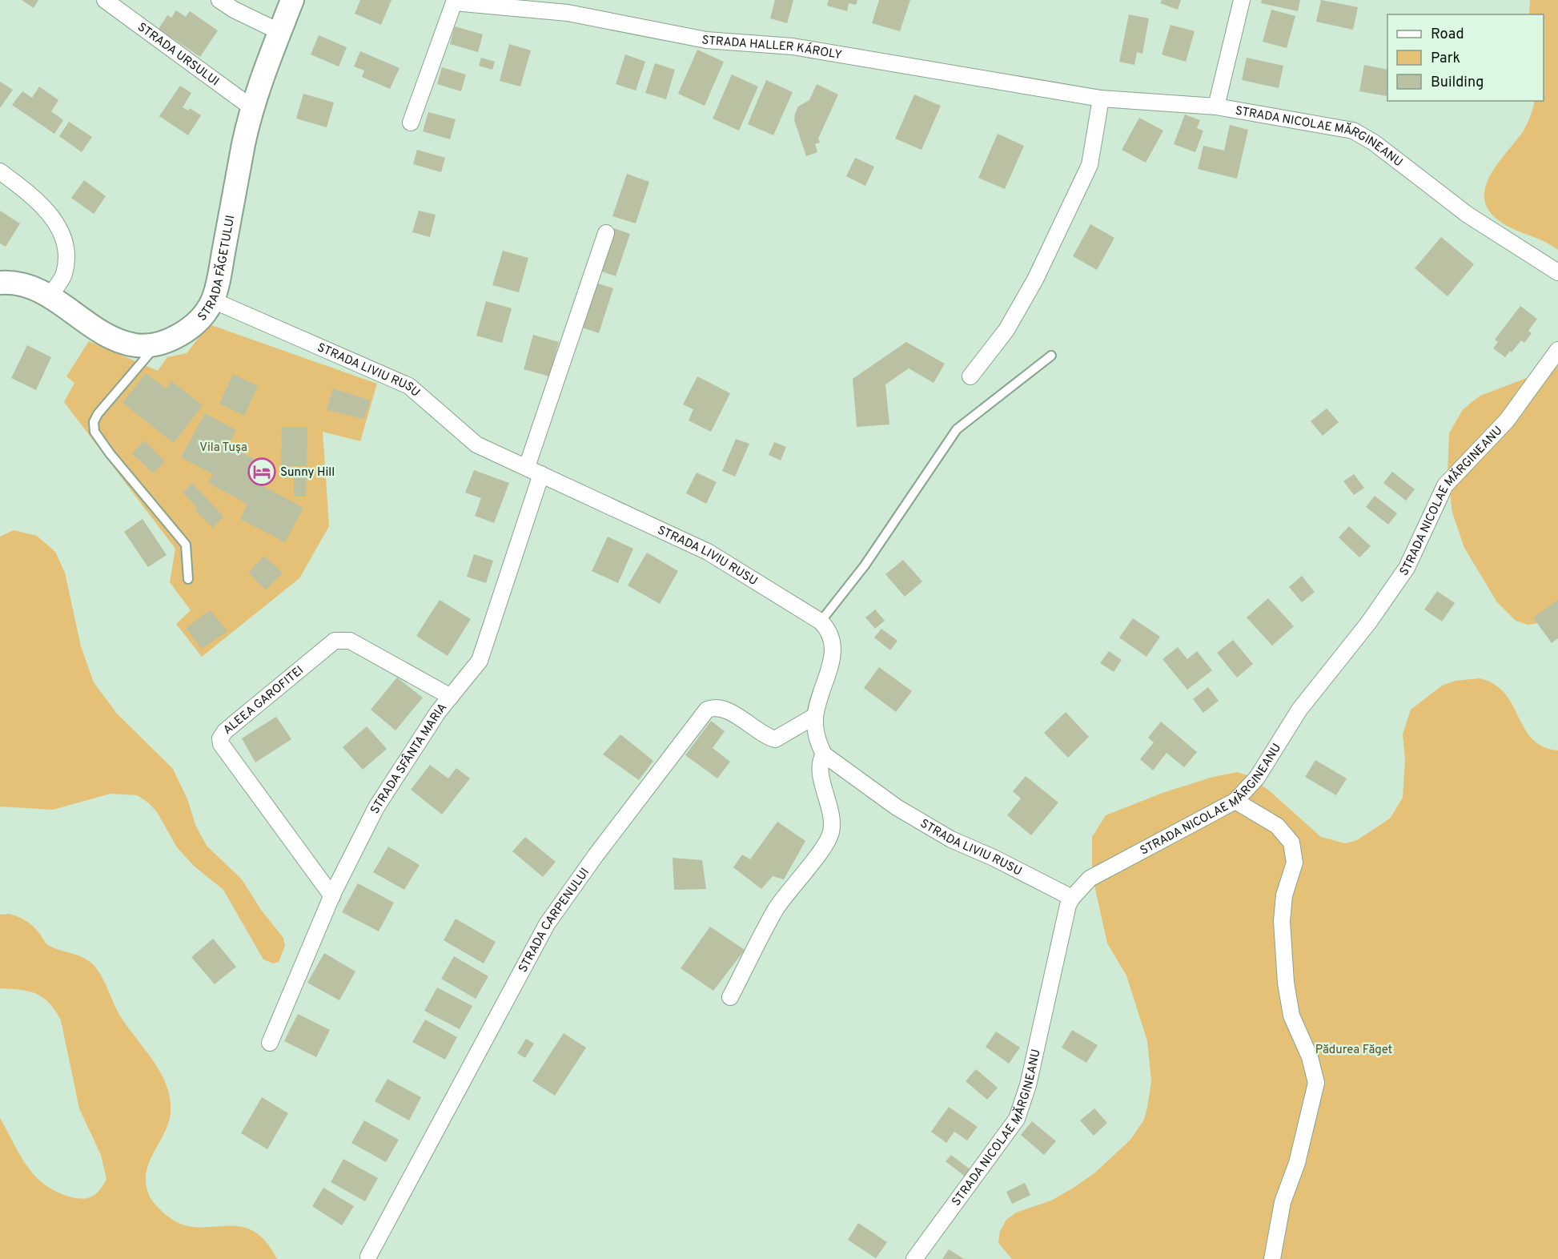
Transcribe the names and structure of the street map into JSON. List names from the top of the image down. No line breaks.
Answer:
{"streets":{"main road":["STRADA FĂGETULUI"],"street":["STRADA HALLER KÁROLY","STRADA URSULUI","STRADA NICOLAE MĂRGINEANU","STRADA LIVIU RUSU","ALEEA GAROFITEI","STRADA SFÂNTA MARIA","STRADA CARPENULUI"]},"crossings":[["STRADA HALLER KÁROLY","STRADA NICOLAE MĂRGINEANU"],["STRADA URSULUI","STRADA FĂGETULUI"],["STRADA NICOLAE MĂRGINEANU","STRADA LIVIU RUSU"],["STRADA FĂGETULUI","STRADA LIVIU RUSU"],["STRADA LIVIU RUSU","STRADA SFÂNTA MARIA"],["STRADA LIVIU RUSU","STRADA CARPENULUI"],["ALEEA GAROFITEI","STRADA SFÂNTA MARIA"]],"parks":["Vila Tușa","Pădurea Făget"],"places":{"hotel":["Sunny Hill"]},"legend":["Road","Park","Building"]}
